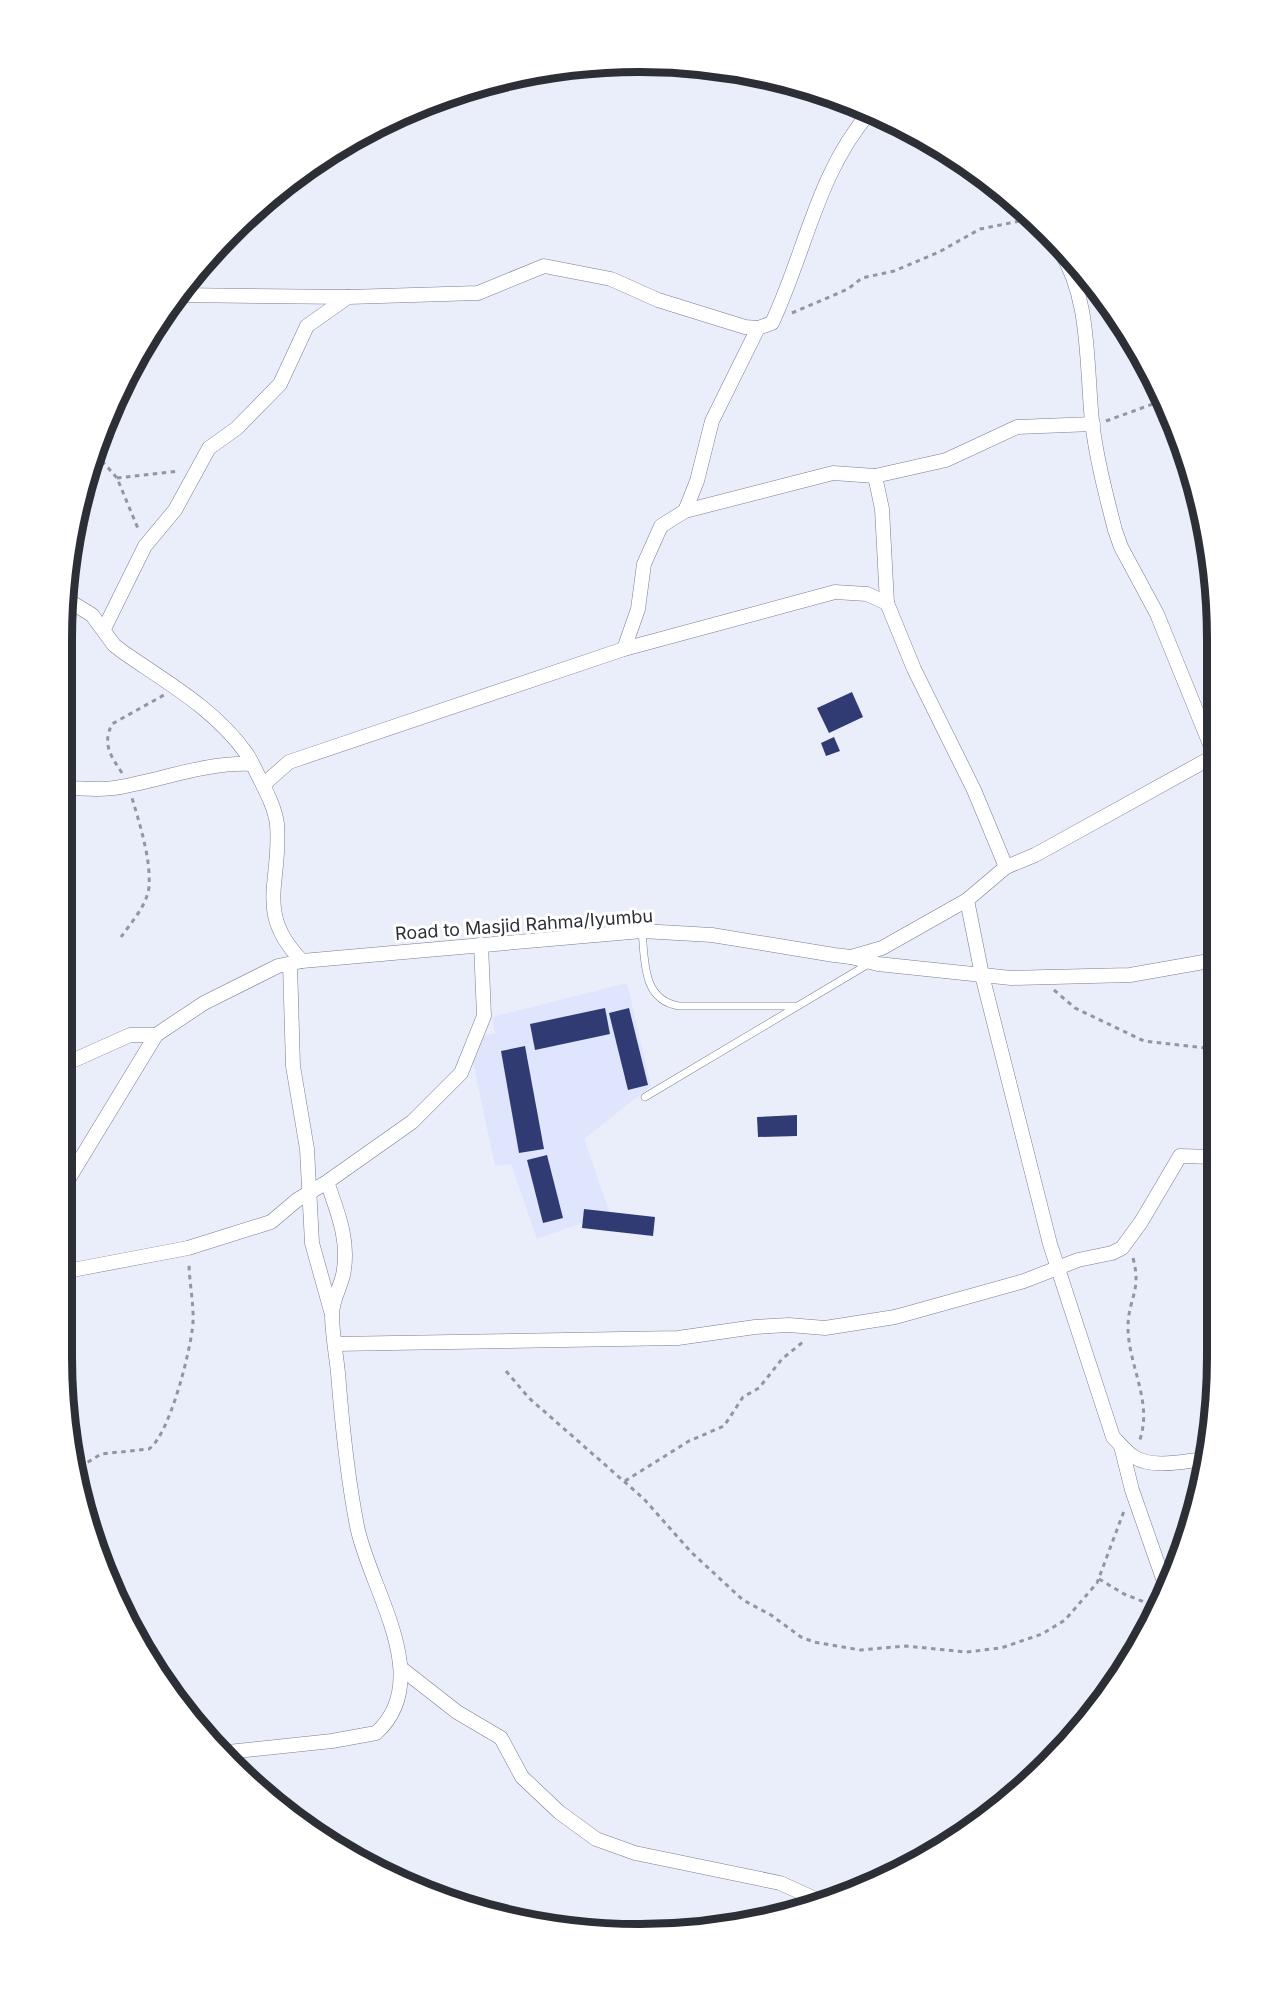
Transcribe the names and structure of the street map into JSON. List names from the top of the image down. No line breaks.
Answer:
{"streets":{"street":["Road to Masjid Rahma/Iyumbu"]}}
